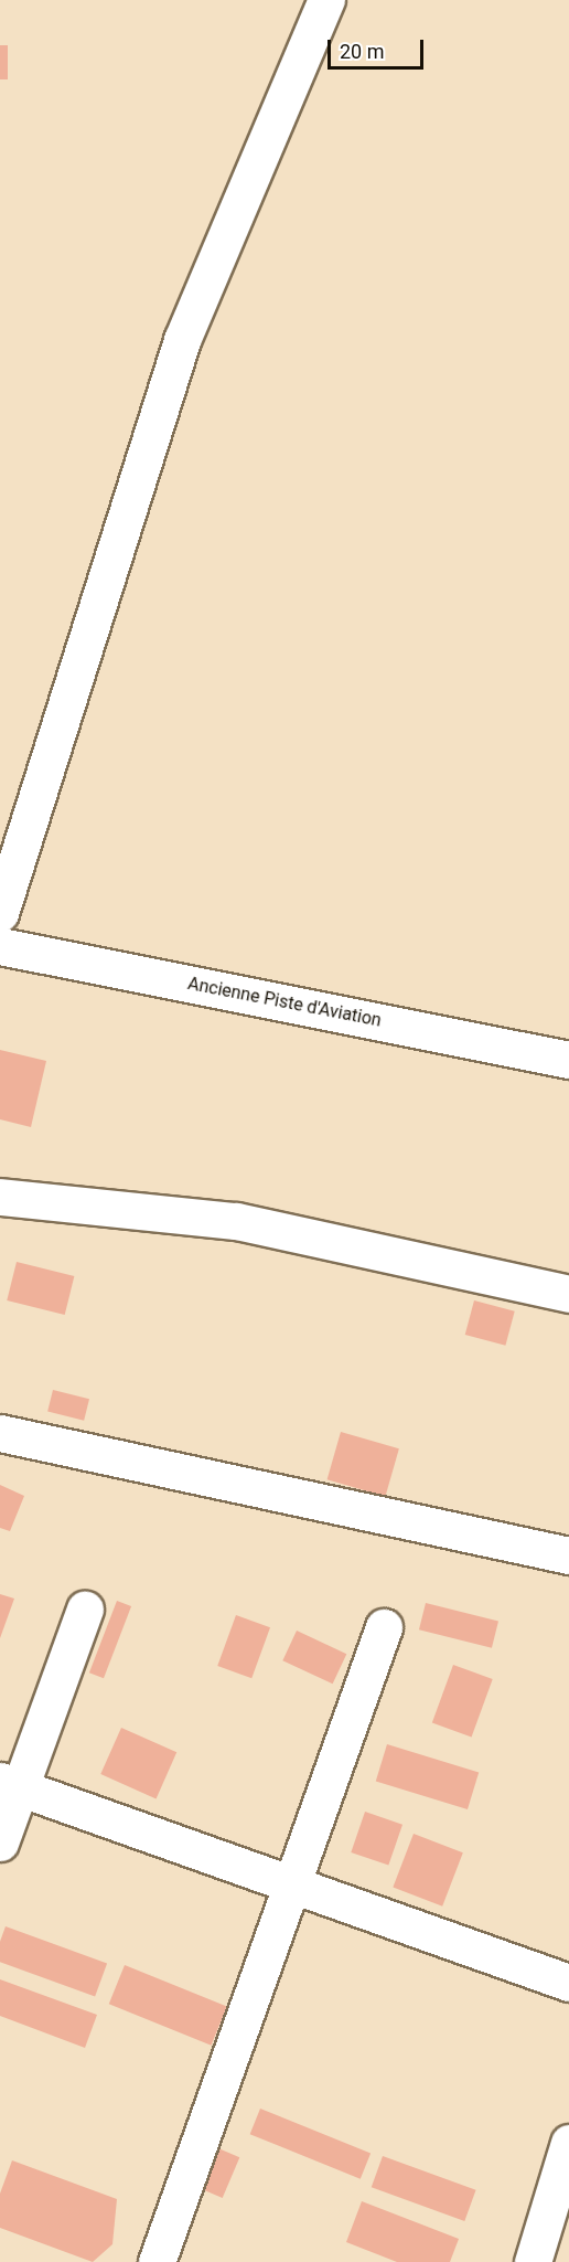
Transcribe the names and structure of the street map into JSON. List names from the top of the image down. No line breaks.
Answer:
{"streets":{"street":["Ancienne Piste d'Aviation"]},"scale_bar":"20 m"}
